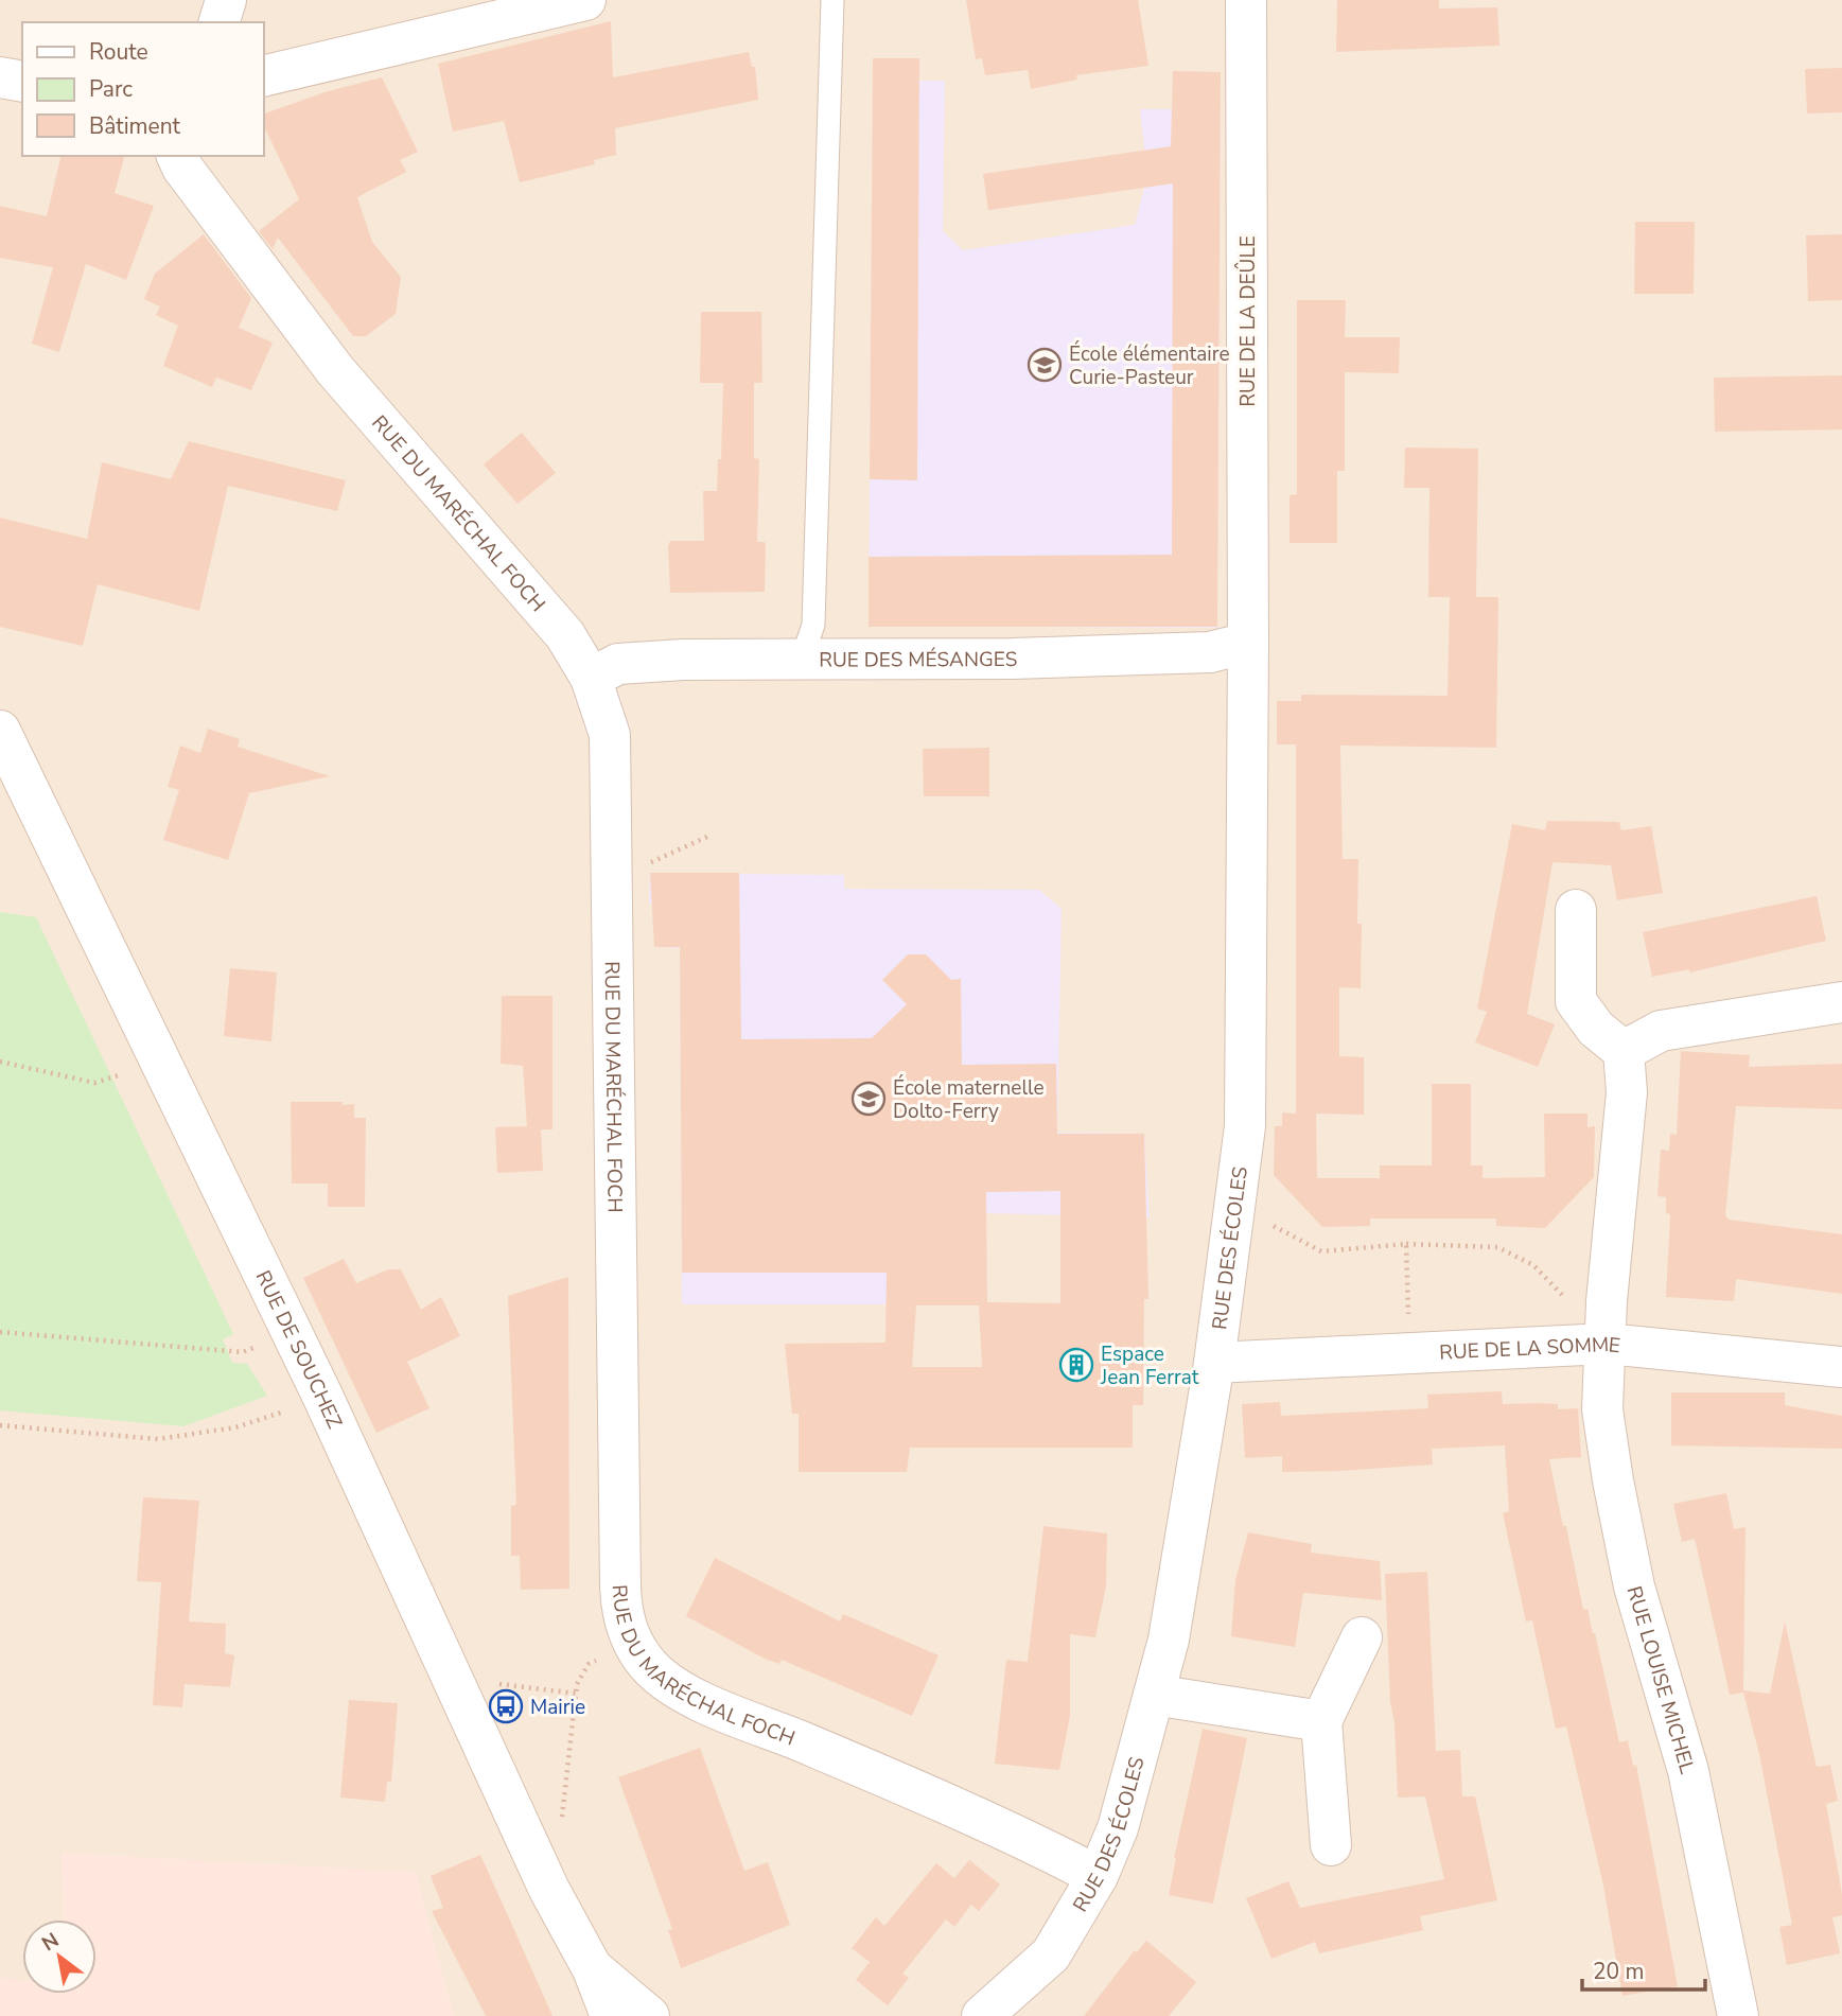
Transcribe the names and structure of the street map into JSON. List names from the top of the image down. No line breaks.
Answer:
{"streets":{"street":["RUE DE LA DEÛLE","RUE DU MARÉCHAL FOCH","RUE DES MÉSANGES","RUE DES ÉCOLES","RUE DE SOUCHEZ","RUE DE LA SOMME","RUE LOUISE MICHEL"]},"crossings":[["RUE DE LA DEÛLE","RUE DES MÉSANGES"],["RUE DE LA DEÛLE","RUE DES ÉCOLES"],["RUE DU MARÉCHAL FOCH","RUE DES MÉSANGES"],["RUE DU MARÉCHAL FOCH","RUE DES ÉCOLES"],["RUE DES MÉSANGES","RUE DES ÉCOLES"],["RUE DES ÉCOLES","RUE DE LA SOMME"],["RUE DE LA SOMME","RUE LOUISE MICHEL"]],"places":{"school or university":["École élémentaire Curie-Pasteur","École maternelle Dolto-Ferry"],"building":["Espace Jean Ferrat"],"bus stop":["Mairie"]},"legend":["Route","Parc","Bâtiment"],"scale_bar":"20 m","north":"top left"}
